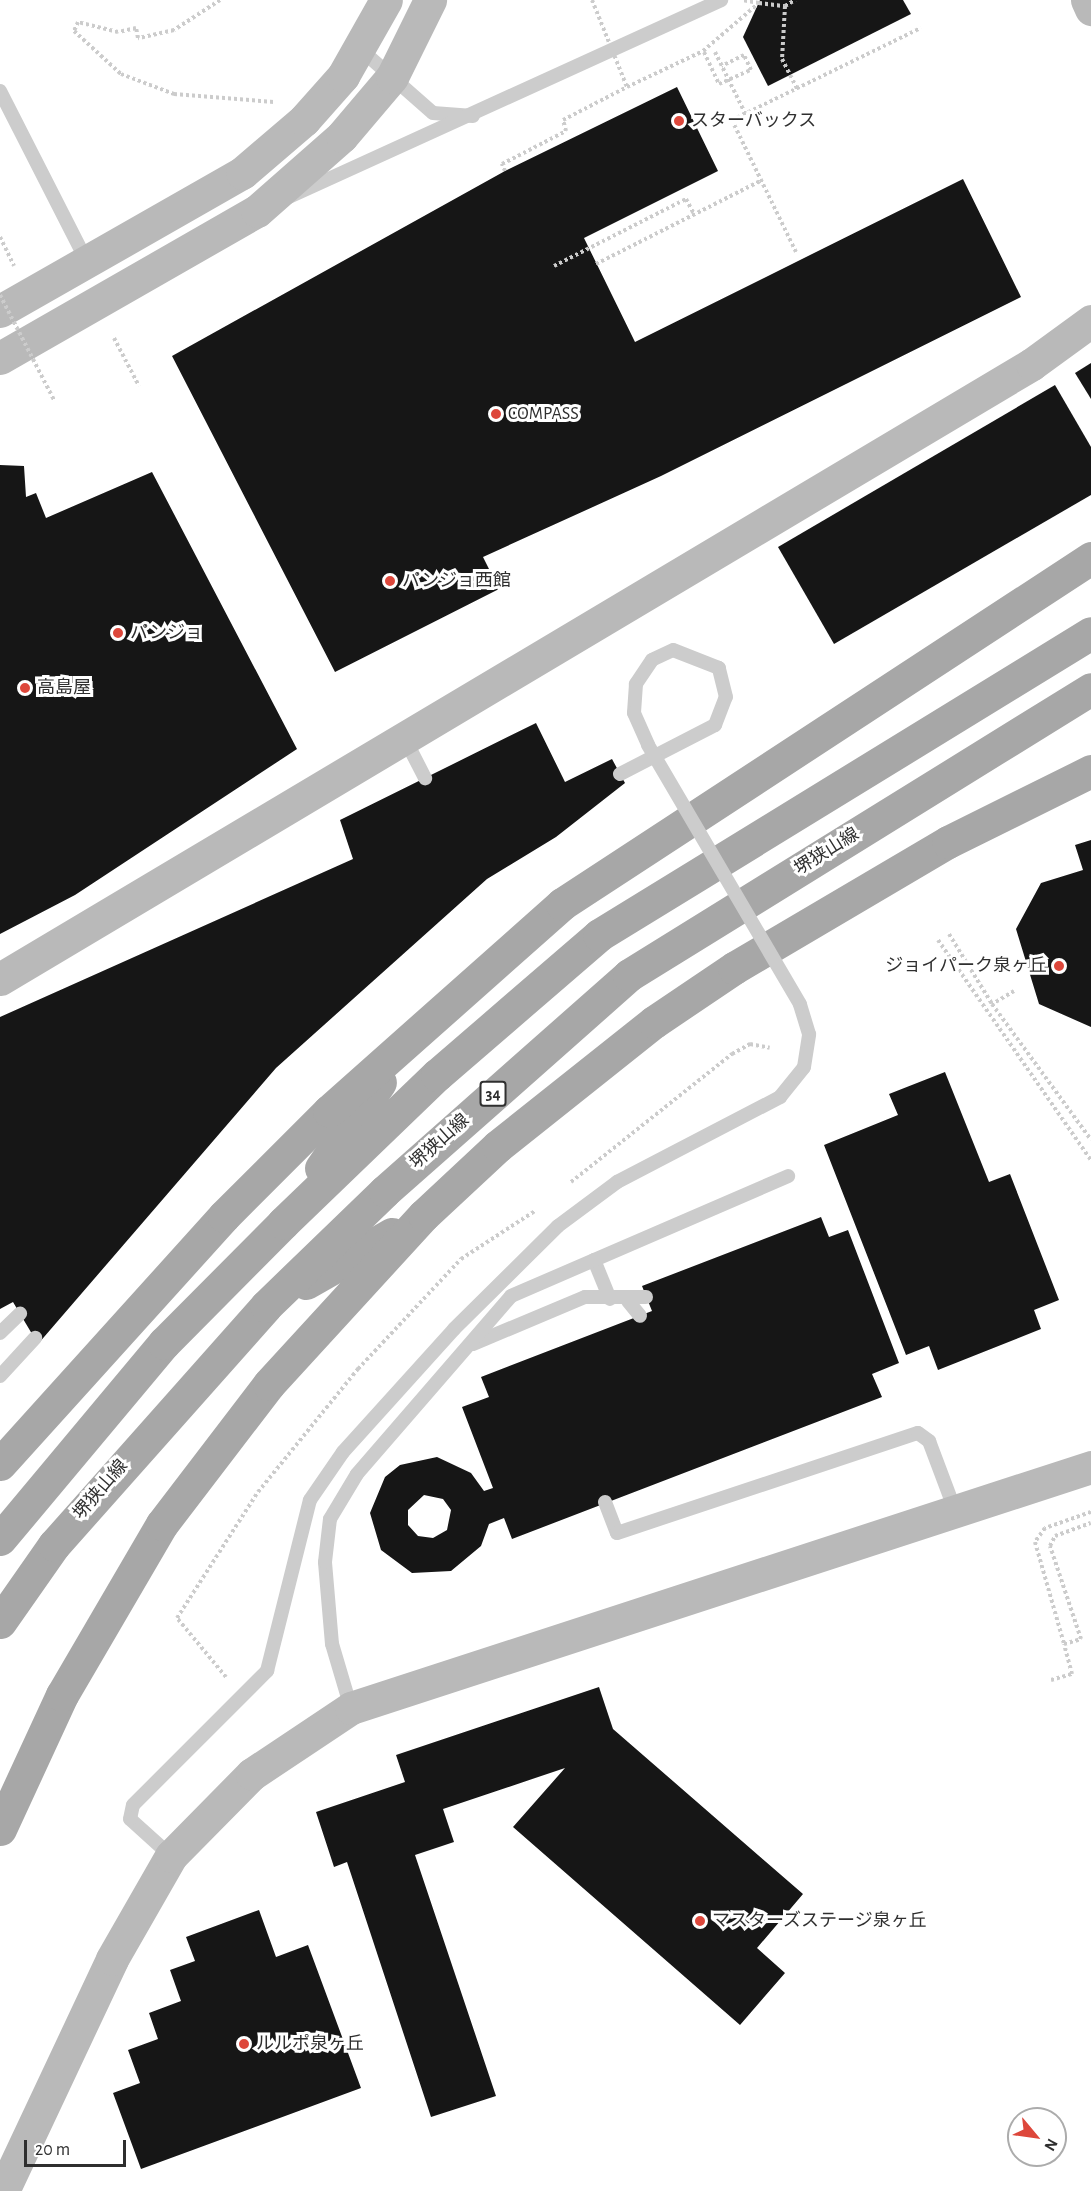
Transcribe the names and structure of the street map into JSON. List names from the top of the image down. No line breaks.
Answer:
{"streets":{"main road":["堺狭山線","34"]},"places":["スターバックス","COMPASS","パンジョ西館","パンジョ","高島屋","ジョイパーク泉ヶ丘","マスターズステージ泉ヶ丘","ルルポ泉ヶ丘"],"scale_bar":"20 m","north":"bottom right"}
